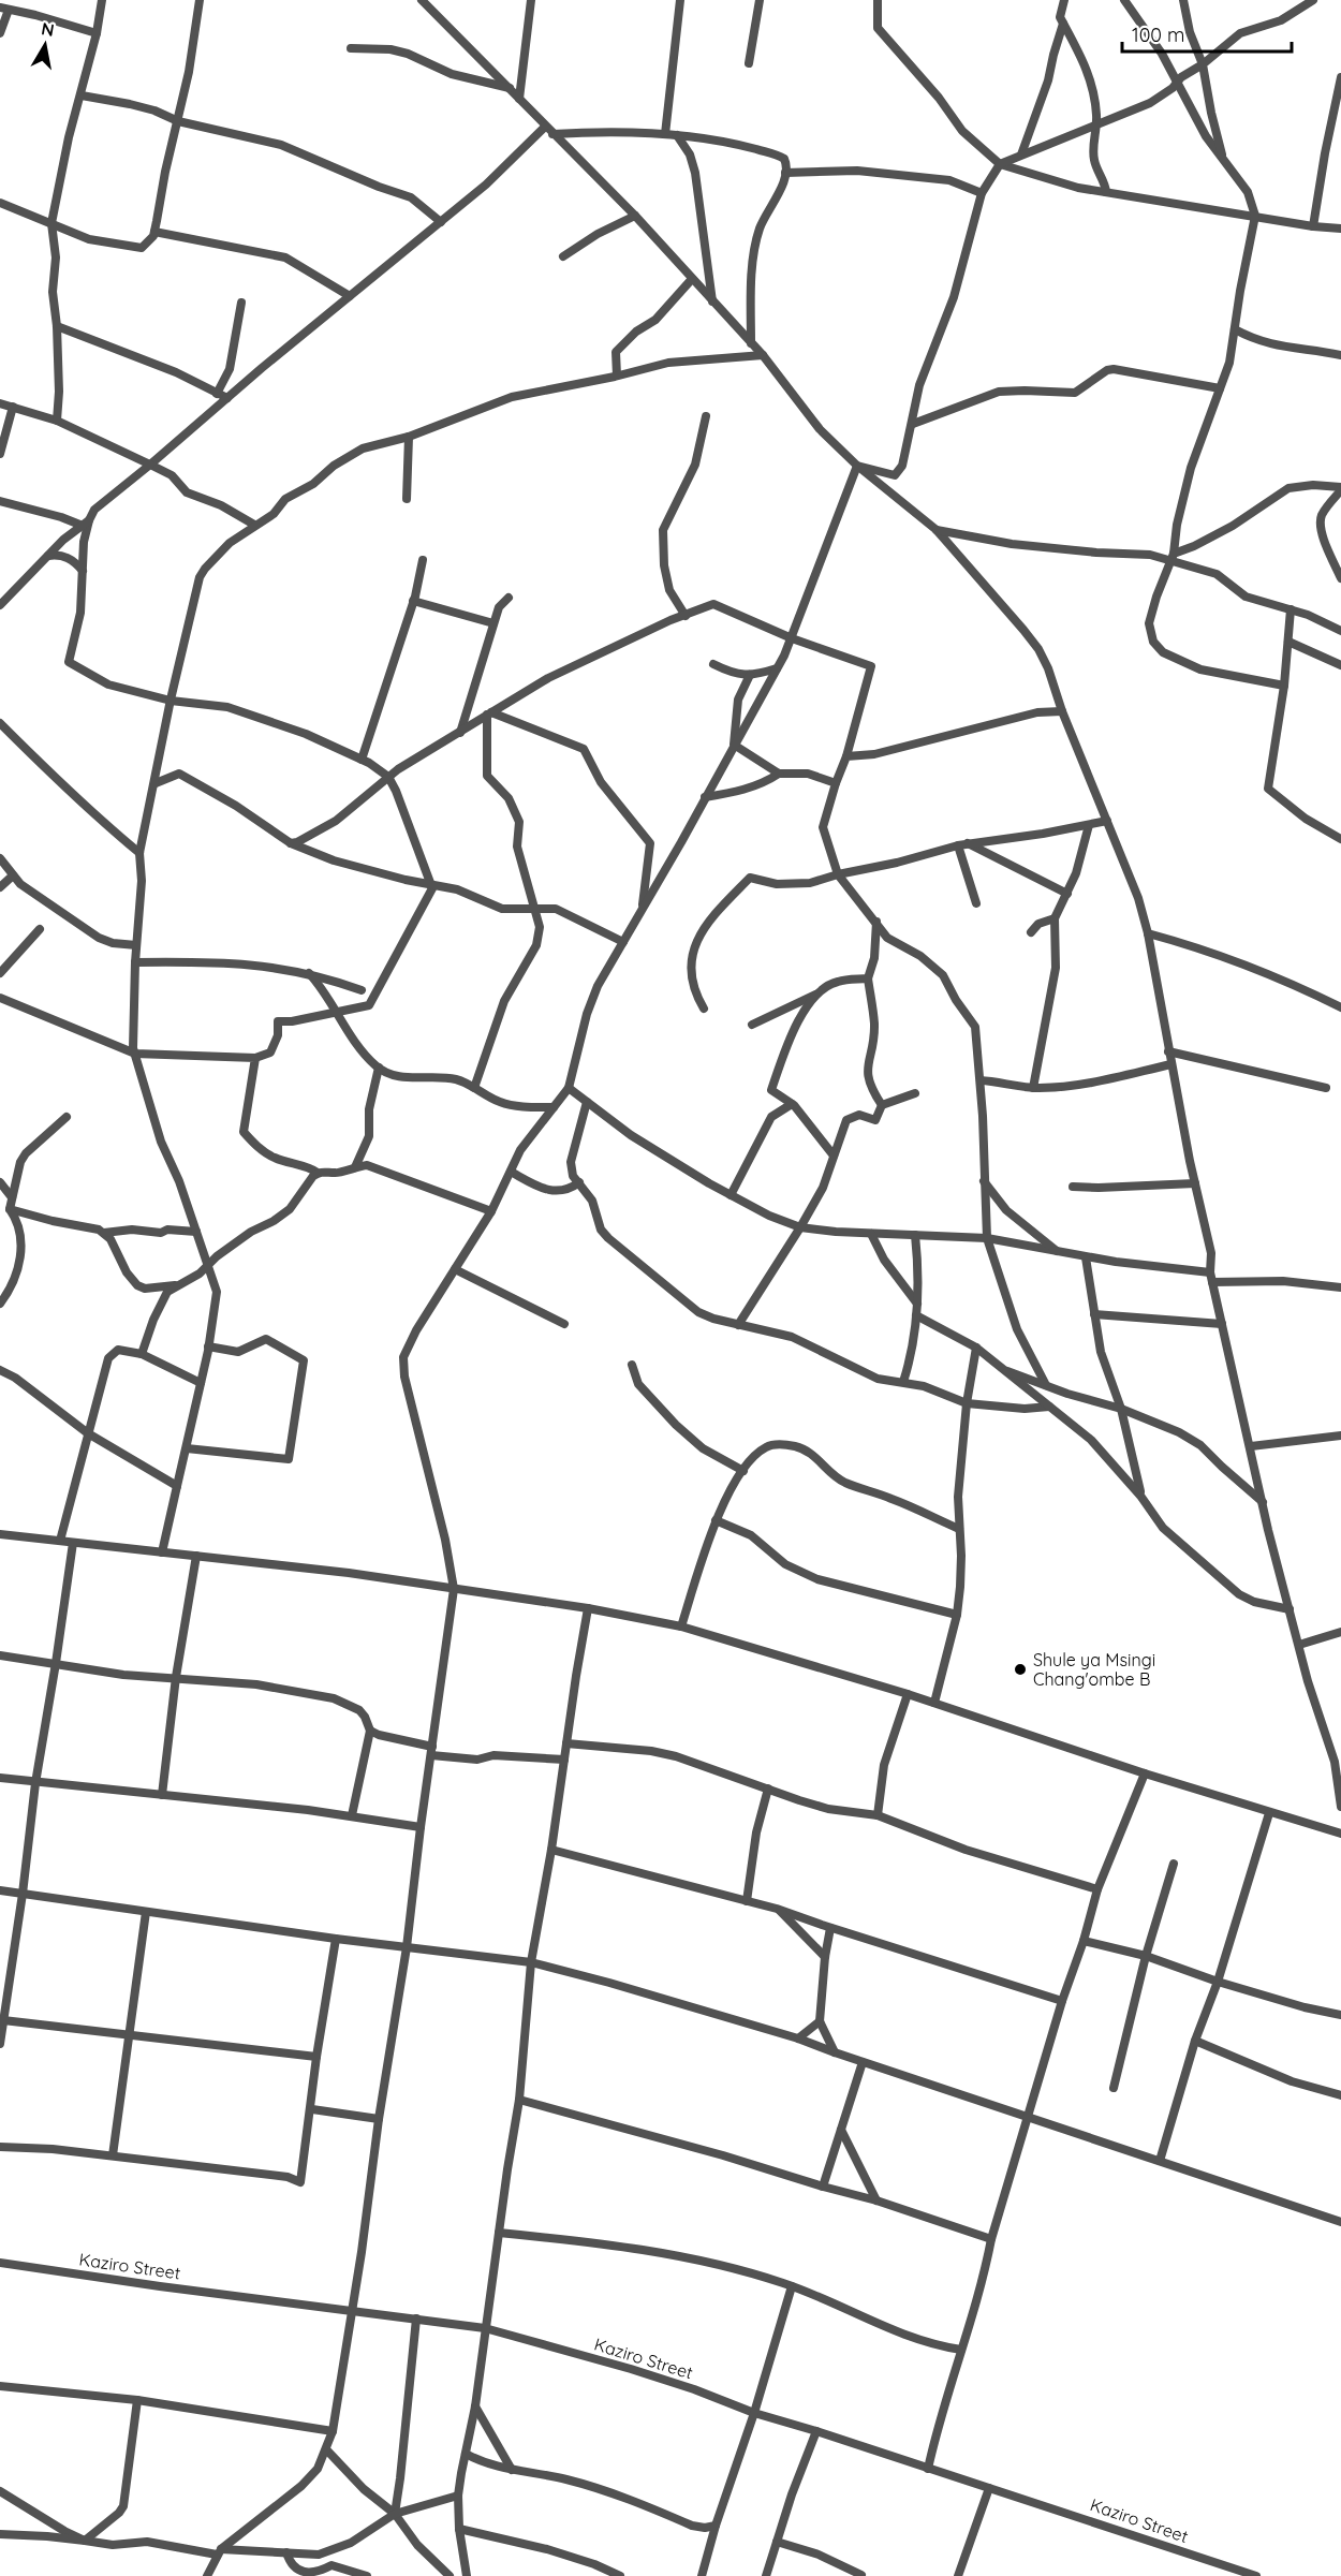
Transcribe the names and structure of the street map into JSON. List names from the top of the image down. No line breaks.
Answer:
{"streets":{"street":["Kaziro Street"]},"places":["Shule ya Msingi Chang'ombe B"],"scale_bar":"100 m","north":"top"}
